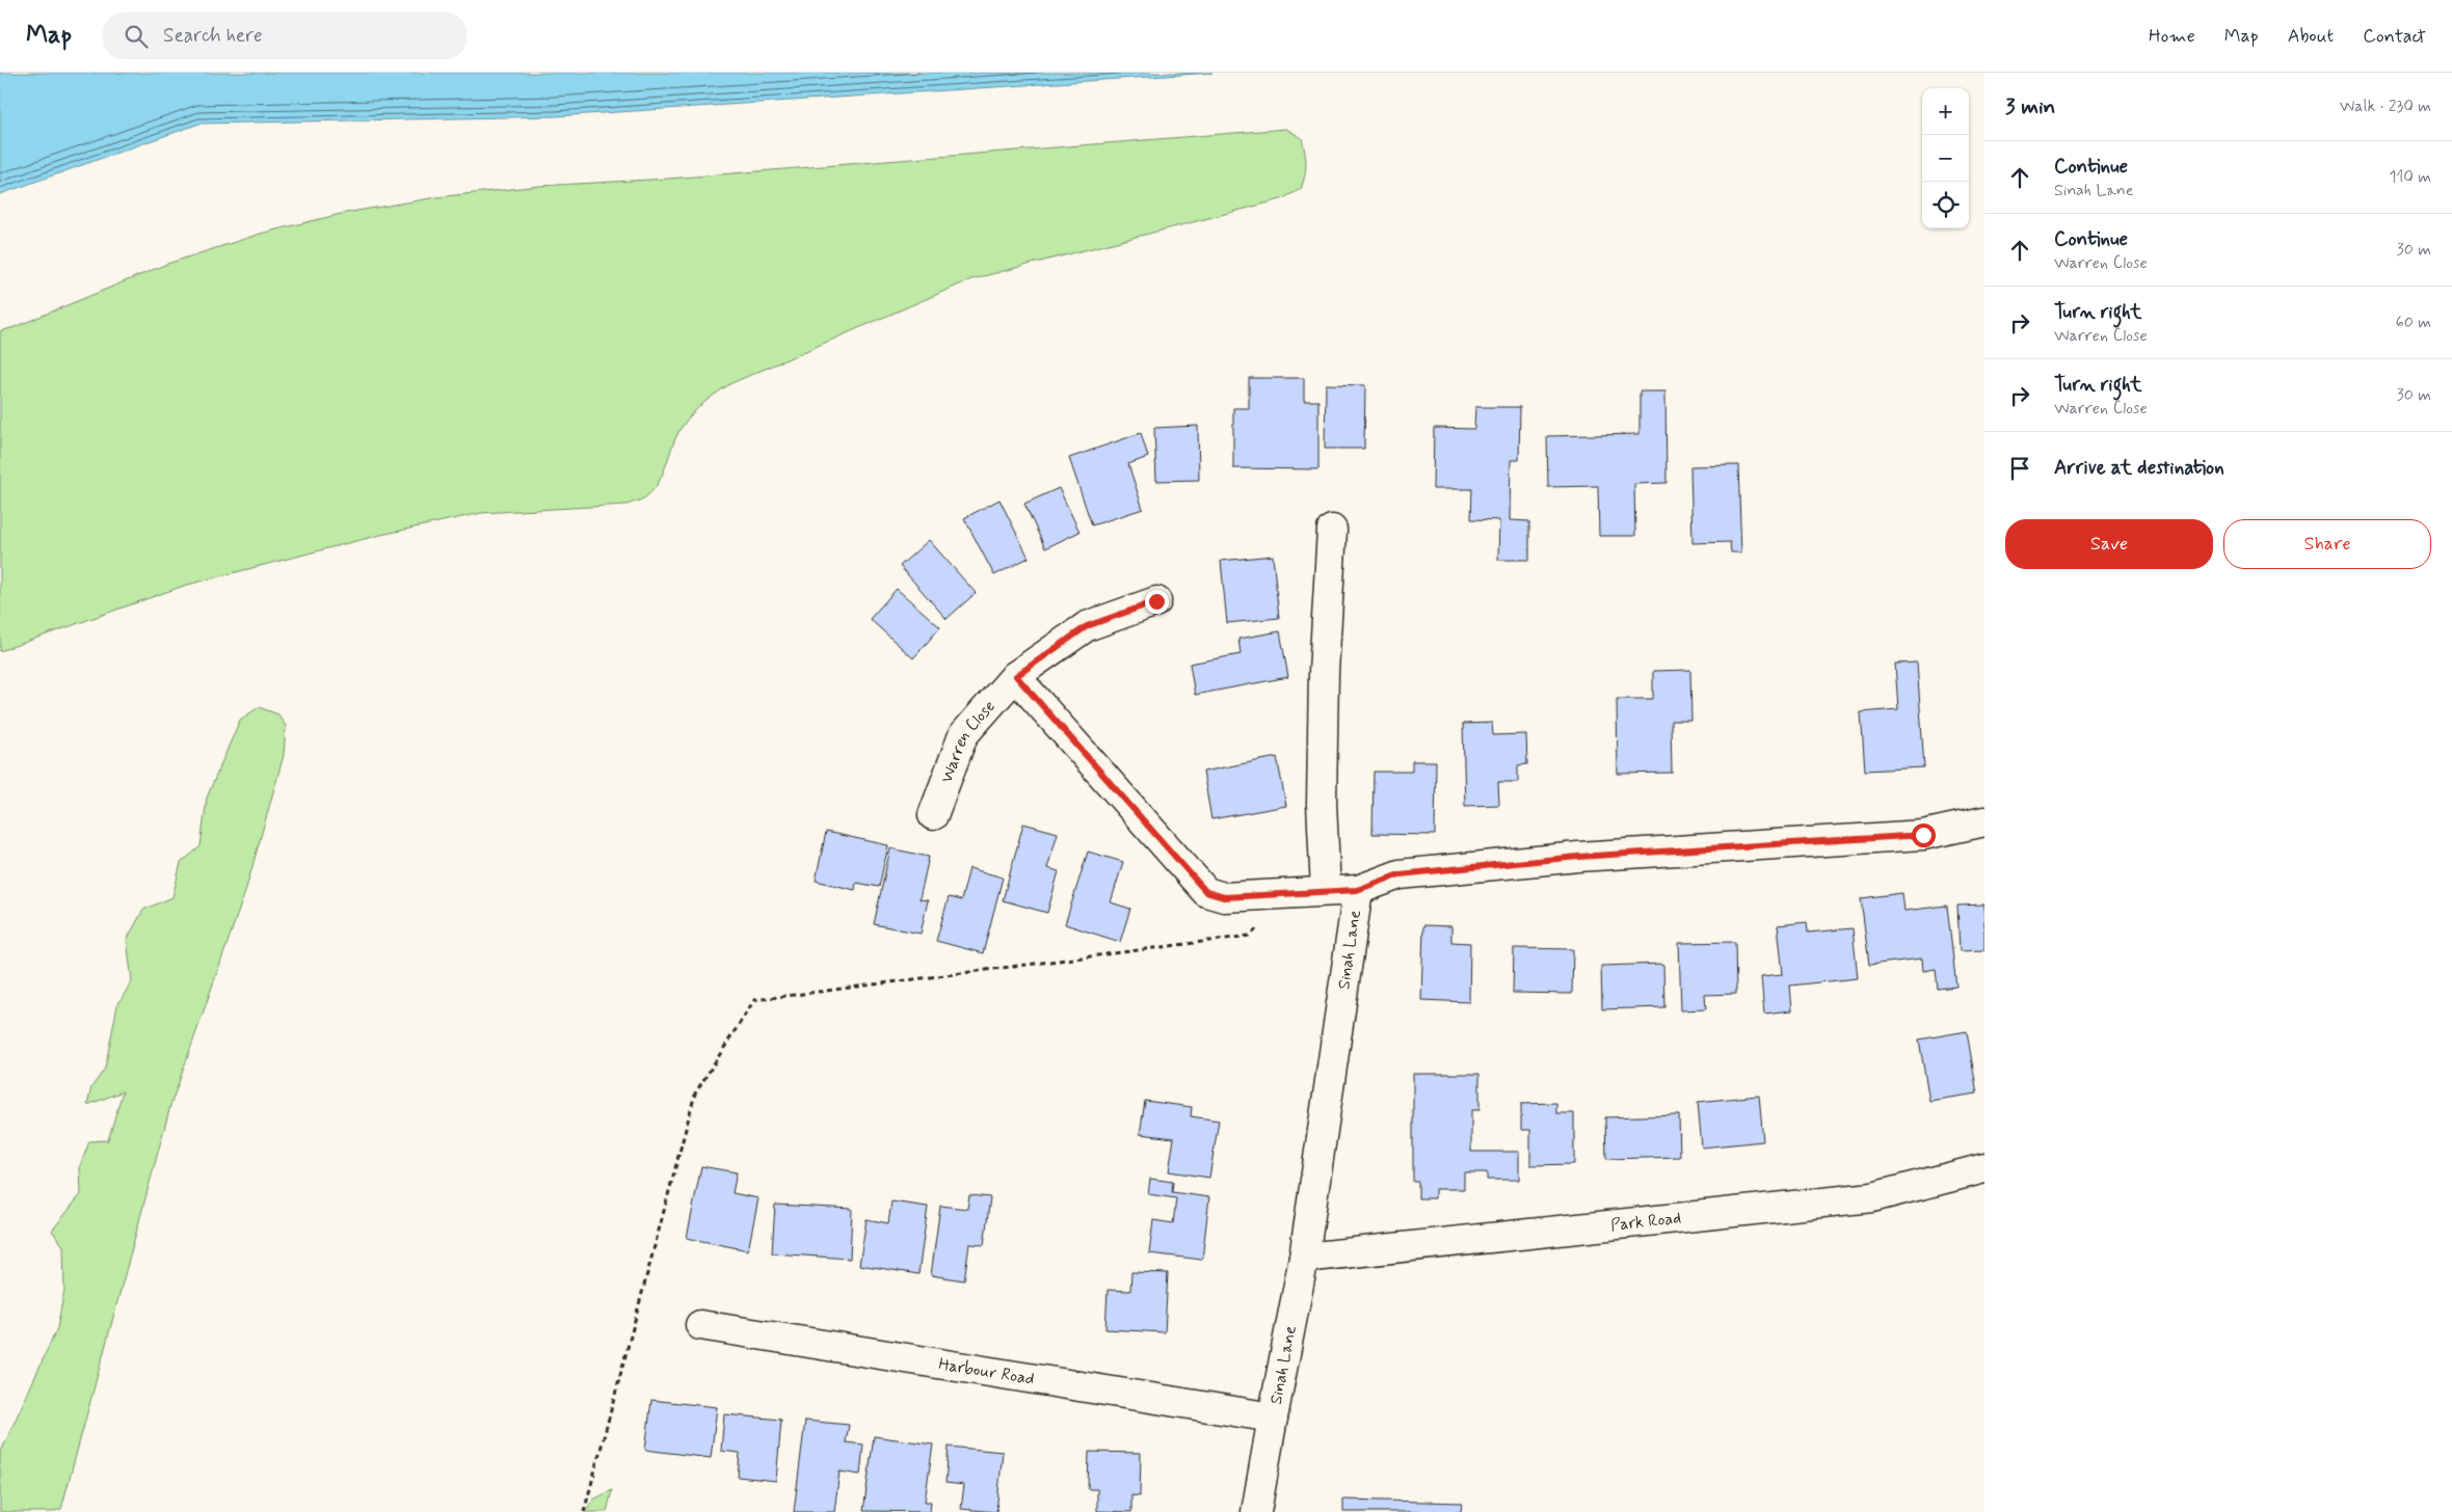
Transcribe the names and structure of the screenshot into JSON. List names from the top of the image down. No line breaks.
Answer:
{"streets":{"street":["Warren Close","Sinah Lane","Park Road","Harbour Road"]},"crossings":[["Sinah Lane","Park Road"],["Sinah Lane","Harbour Road"]],"page":{"header":"Map","search":"Search here","nav":["Home","Map","About","Contact"],"heading":["3 min","Walk · 230 m"],"map_buttons":["+","−"],"list":[["Continue","Sinah Lane","110 m"],["Continue","Warren Close","30 m"],["Turn right","Warren Close","60 m"],["Turn right","Warren Close","30 m"],"Arrive at destination"],"buttons":["Save","Share"]}}
